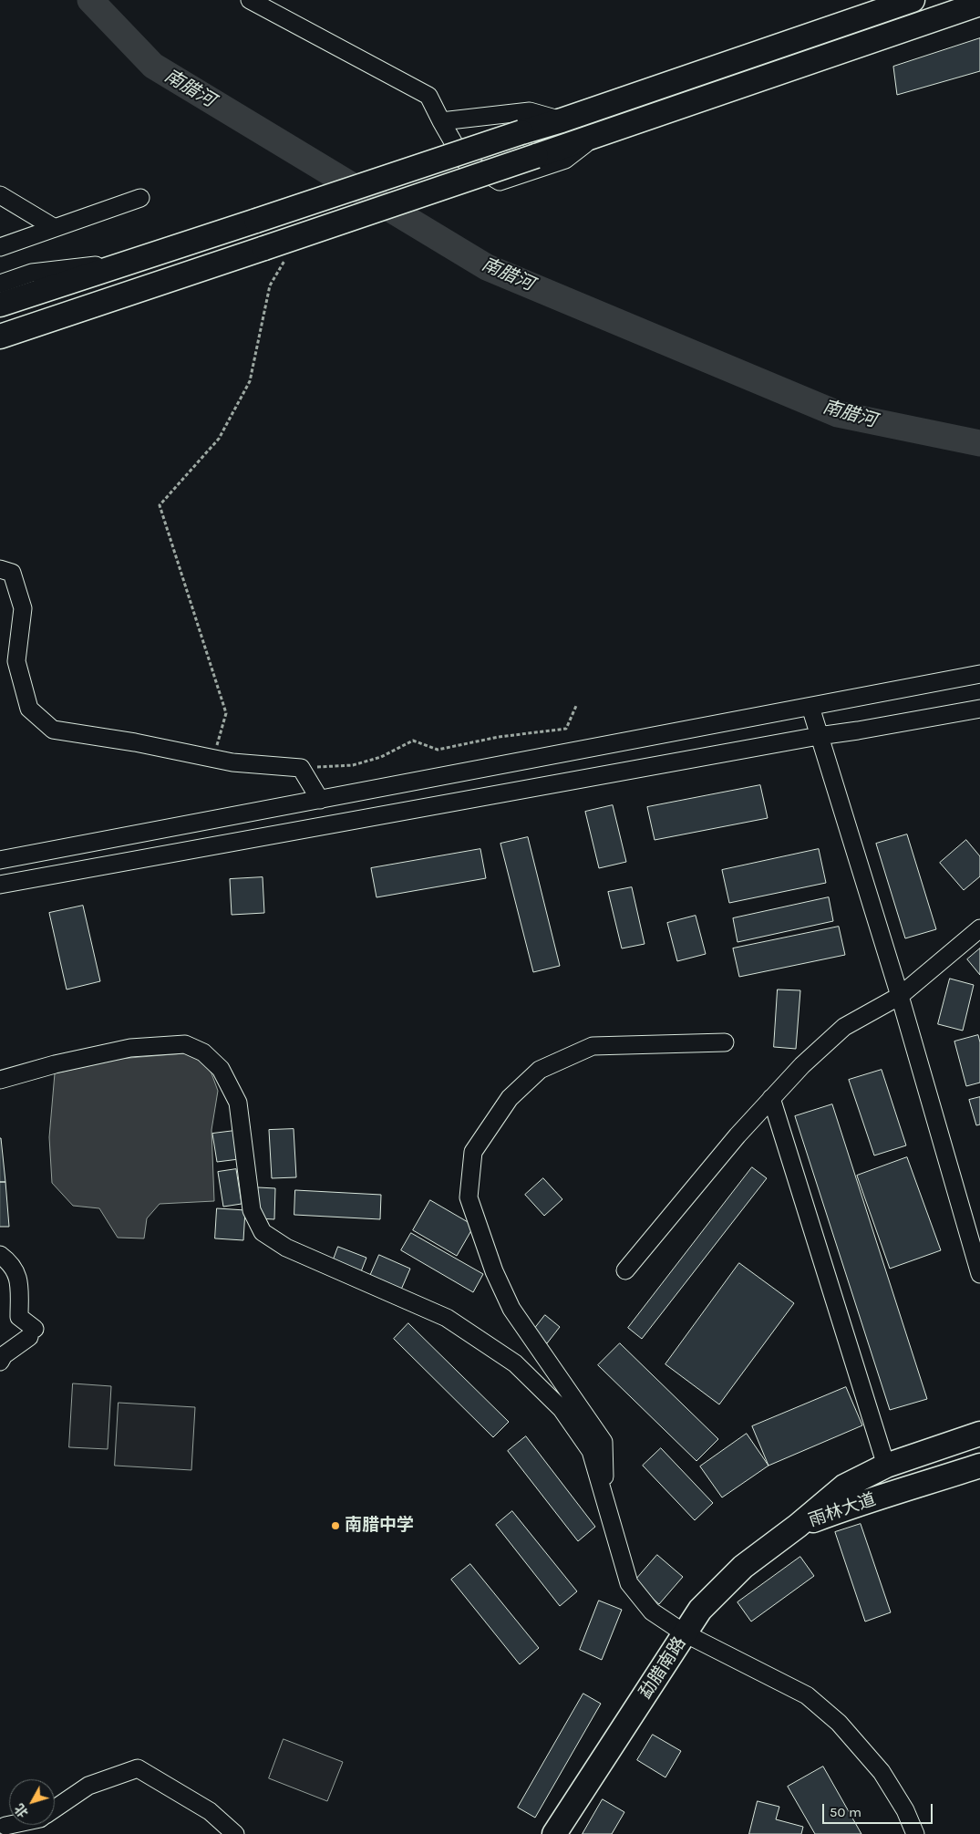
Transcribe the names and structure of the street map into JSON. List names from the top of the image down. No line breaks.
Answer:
{"streets":{"highway":["雨林大道","勐腊南路"]},"crossings":[["雨林大道","勐腊南路"]],"water":["南腊河"],"places":["南腊中学"],"scale_bar":"50 m","north":"bottom left"}
